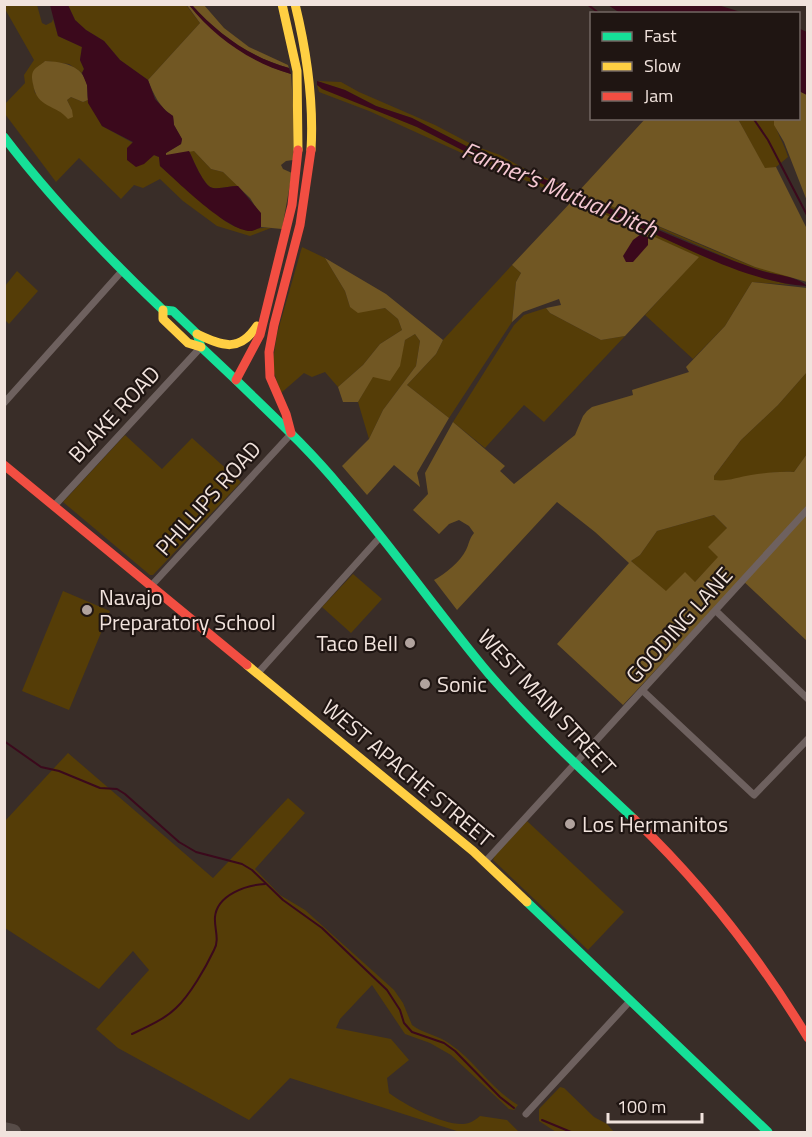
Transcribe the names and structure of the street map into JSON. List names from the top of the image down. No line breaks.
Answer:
{"streets":{"main road":["WEST MAIN STREET","WEST APACHE STREET"],"street":["BLAKE ROAD","PHILLIPS ROAD","GOODING LANE"]},"crossings":[["BLAKE ROAD","WEST MAIN STREET"],["BLAKE ROAD","WEST APACHE STREET"],["PHILLIPS ROAD","WEST MAIN STREET"],["PHILLIPS ROAD","WEST APACHE STREET"],["GOODING LANE","WEST MAIN STREET"],["GOODING LANE","WEST APACHE STREET"]],"water":["Farmer's Mutual Ditch"],"places":["Navajo Preparatory School","Taco Bell","Sonic","Los Hermanitos"],"legend":["Fast","Slow","Jam"],"scale_bar":"100 m"}
